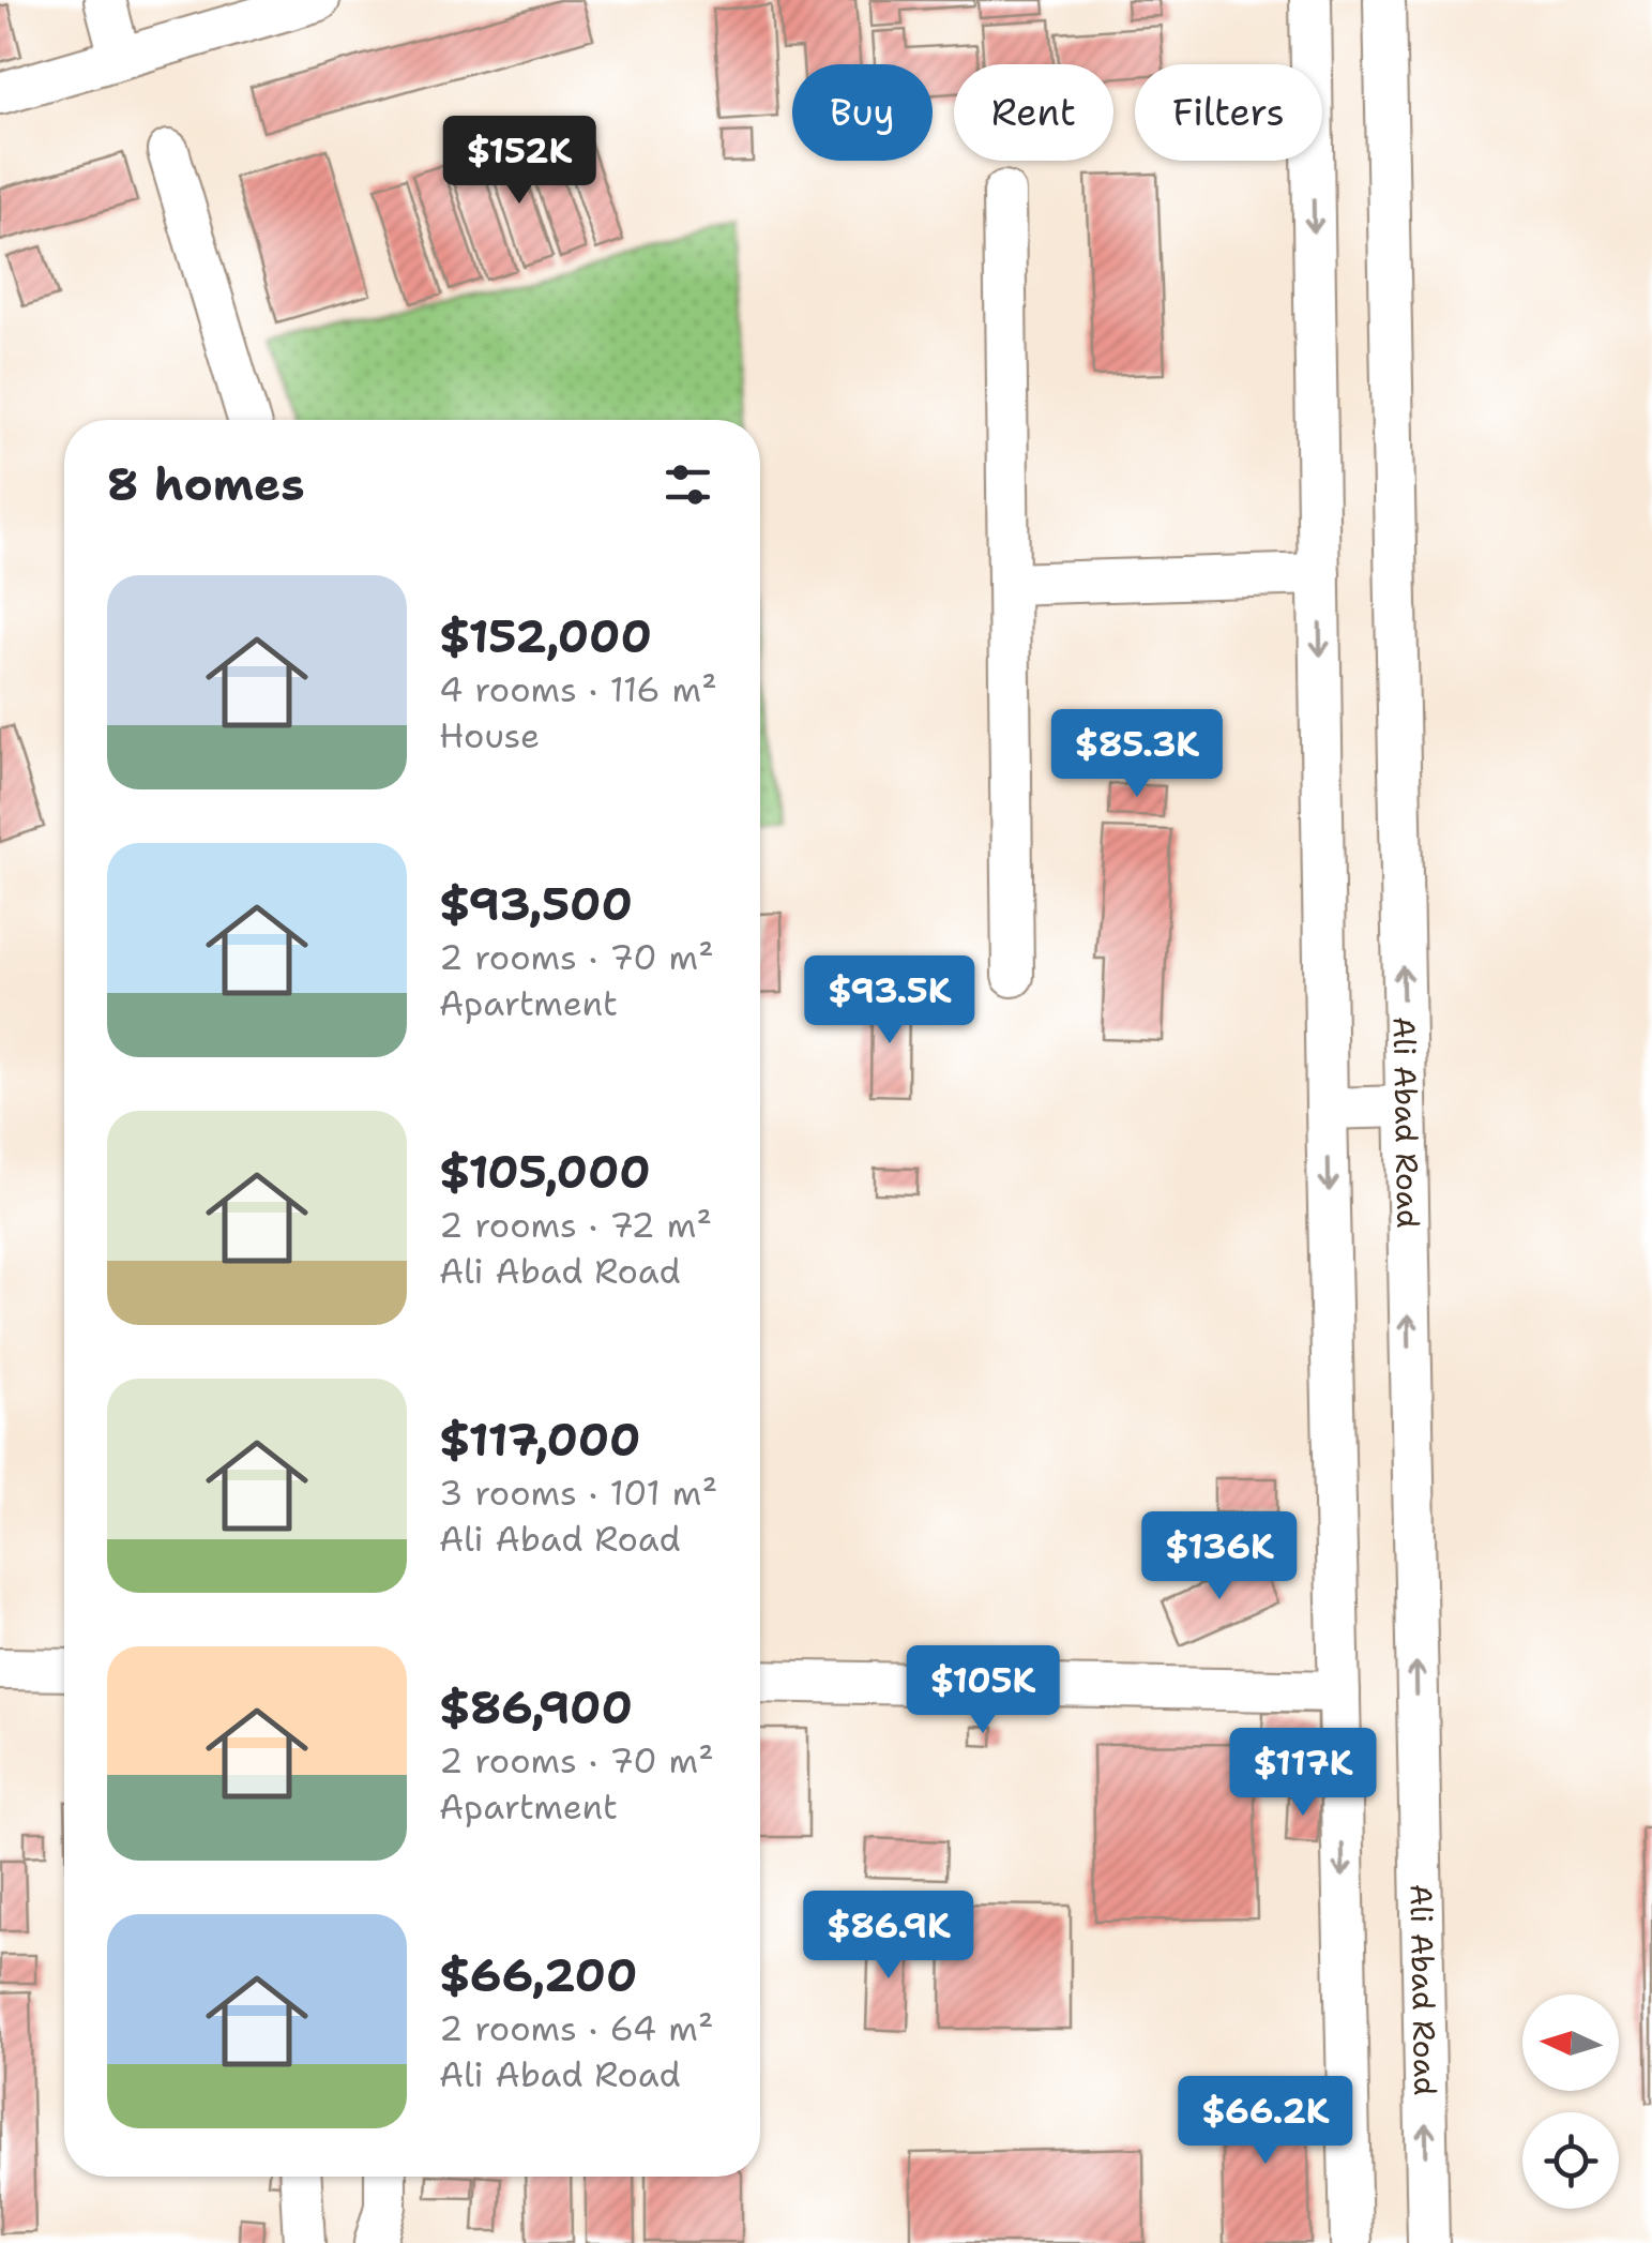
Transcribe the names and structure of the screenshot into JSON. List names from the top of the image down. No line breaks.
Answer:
{"streets":{"street":["Ali Abad Road"]},"north":"left","page":{"chip":["Buy","Rent","Filters"],"price":["$152K","$85.3K","$93.5K","$136K","$105K","$117K","$86.9K","$66.2K"],"heading":"8 homes","list":[{"name":"$152,000","note":"4 rooms · 116 m² · House"},{"name":"$93,500","note":"2 rooms · 70 m² · Apartment"},{"name":"$105,000","note":"2 rooms · 72 m² · Ali Abad Road"},{"name":"$117,000","note":"3 rooms · 101 m² · Ali Abad Road"},{"name":"$86,900","note":"2 rooms · 70 m² · Apartment"},{"name":"$66,200","note":"2 rooms · 64 m² · Ali Abad Road"}]}}
